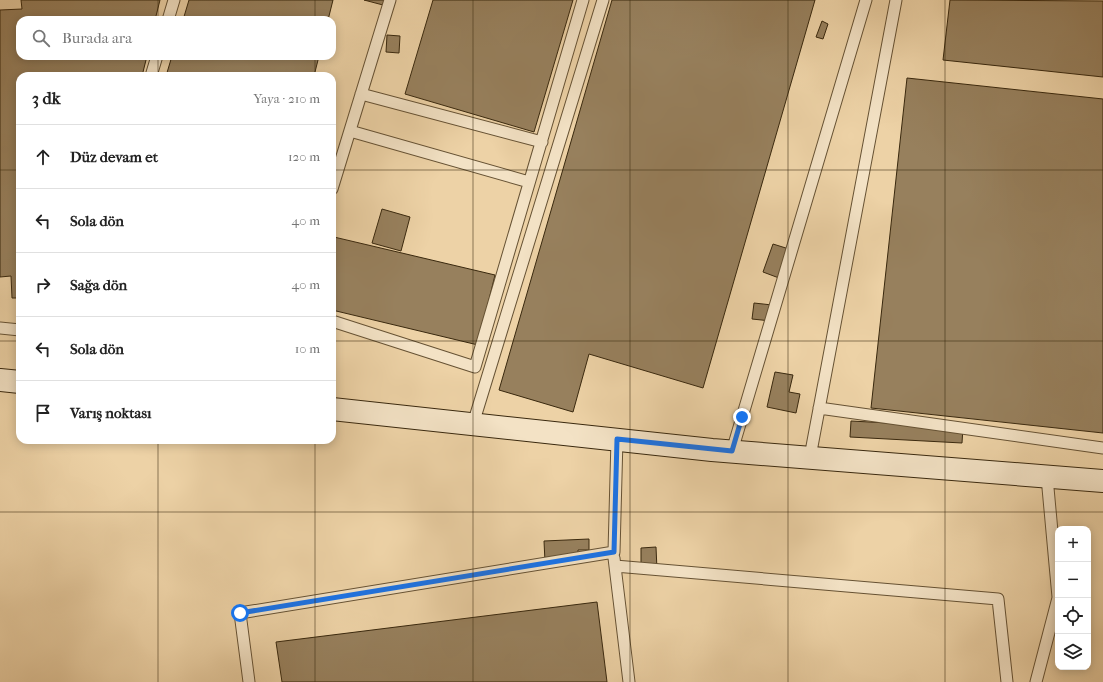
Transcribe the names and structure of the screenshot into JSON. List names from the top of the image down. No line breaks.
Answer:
{"page":{"search":"Burada ara","heading":["3 dk","Yaya · 210 m"],"list":[["Düz devam et","120 m"],["Sola dön","40 m"],["Sağa dön","40 m"],["Sola dön","10 m"],"Varış noktası"],"map_buttons":["+","−"]}}
